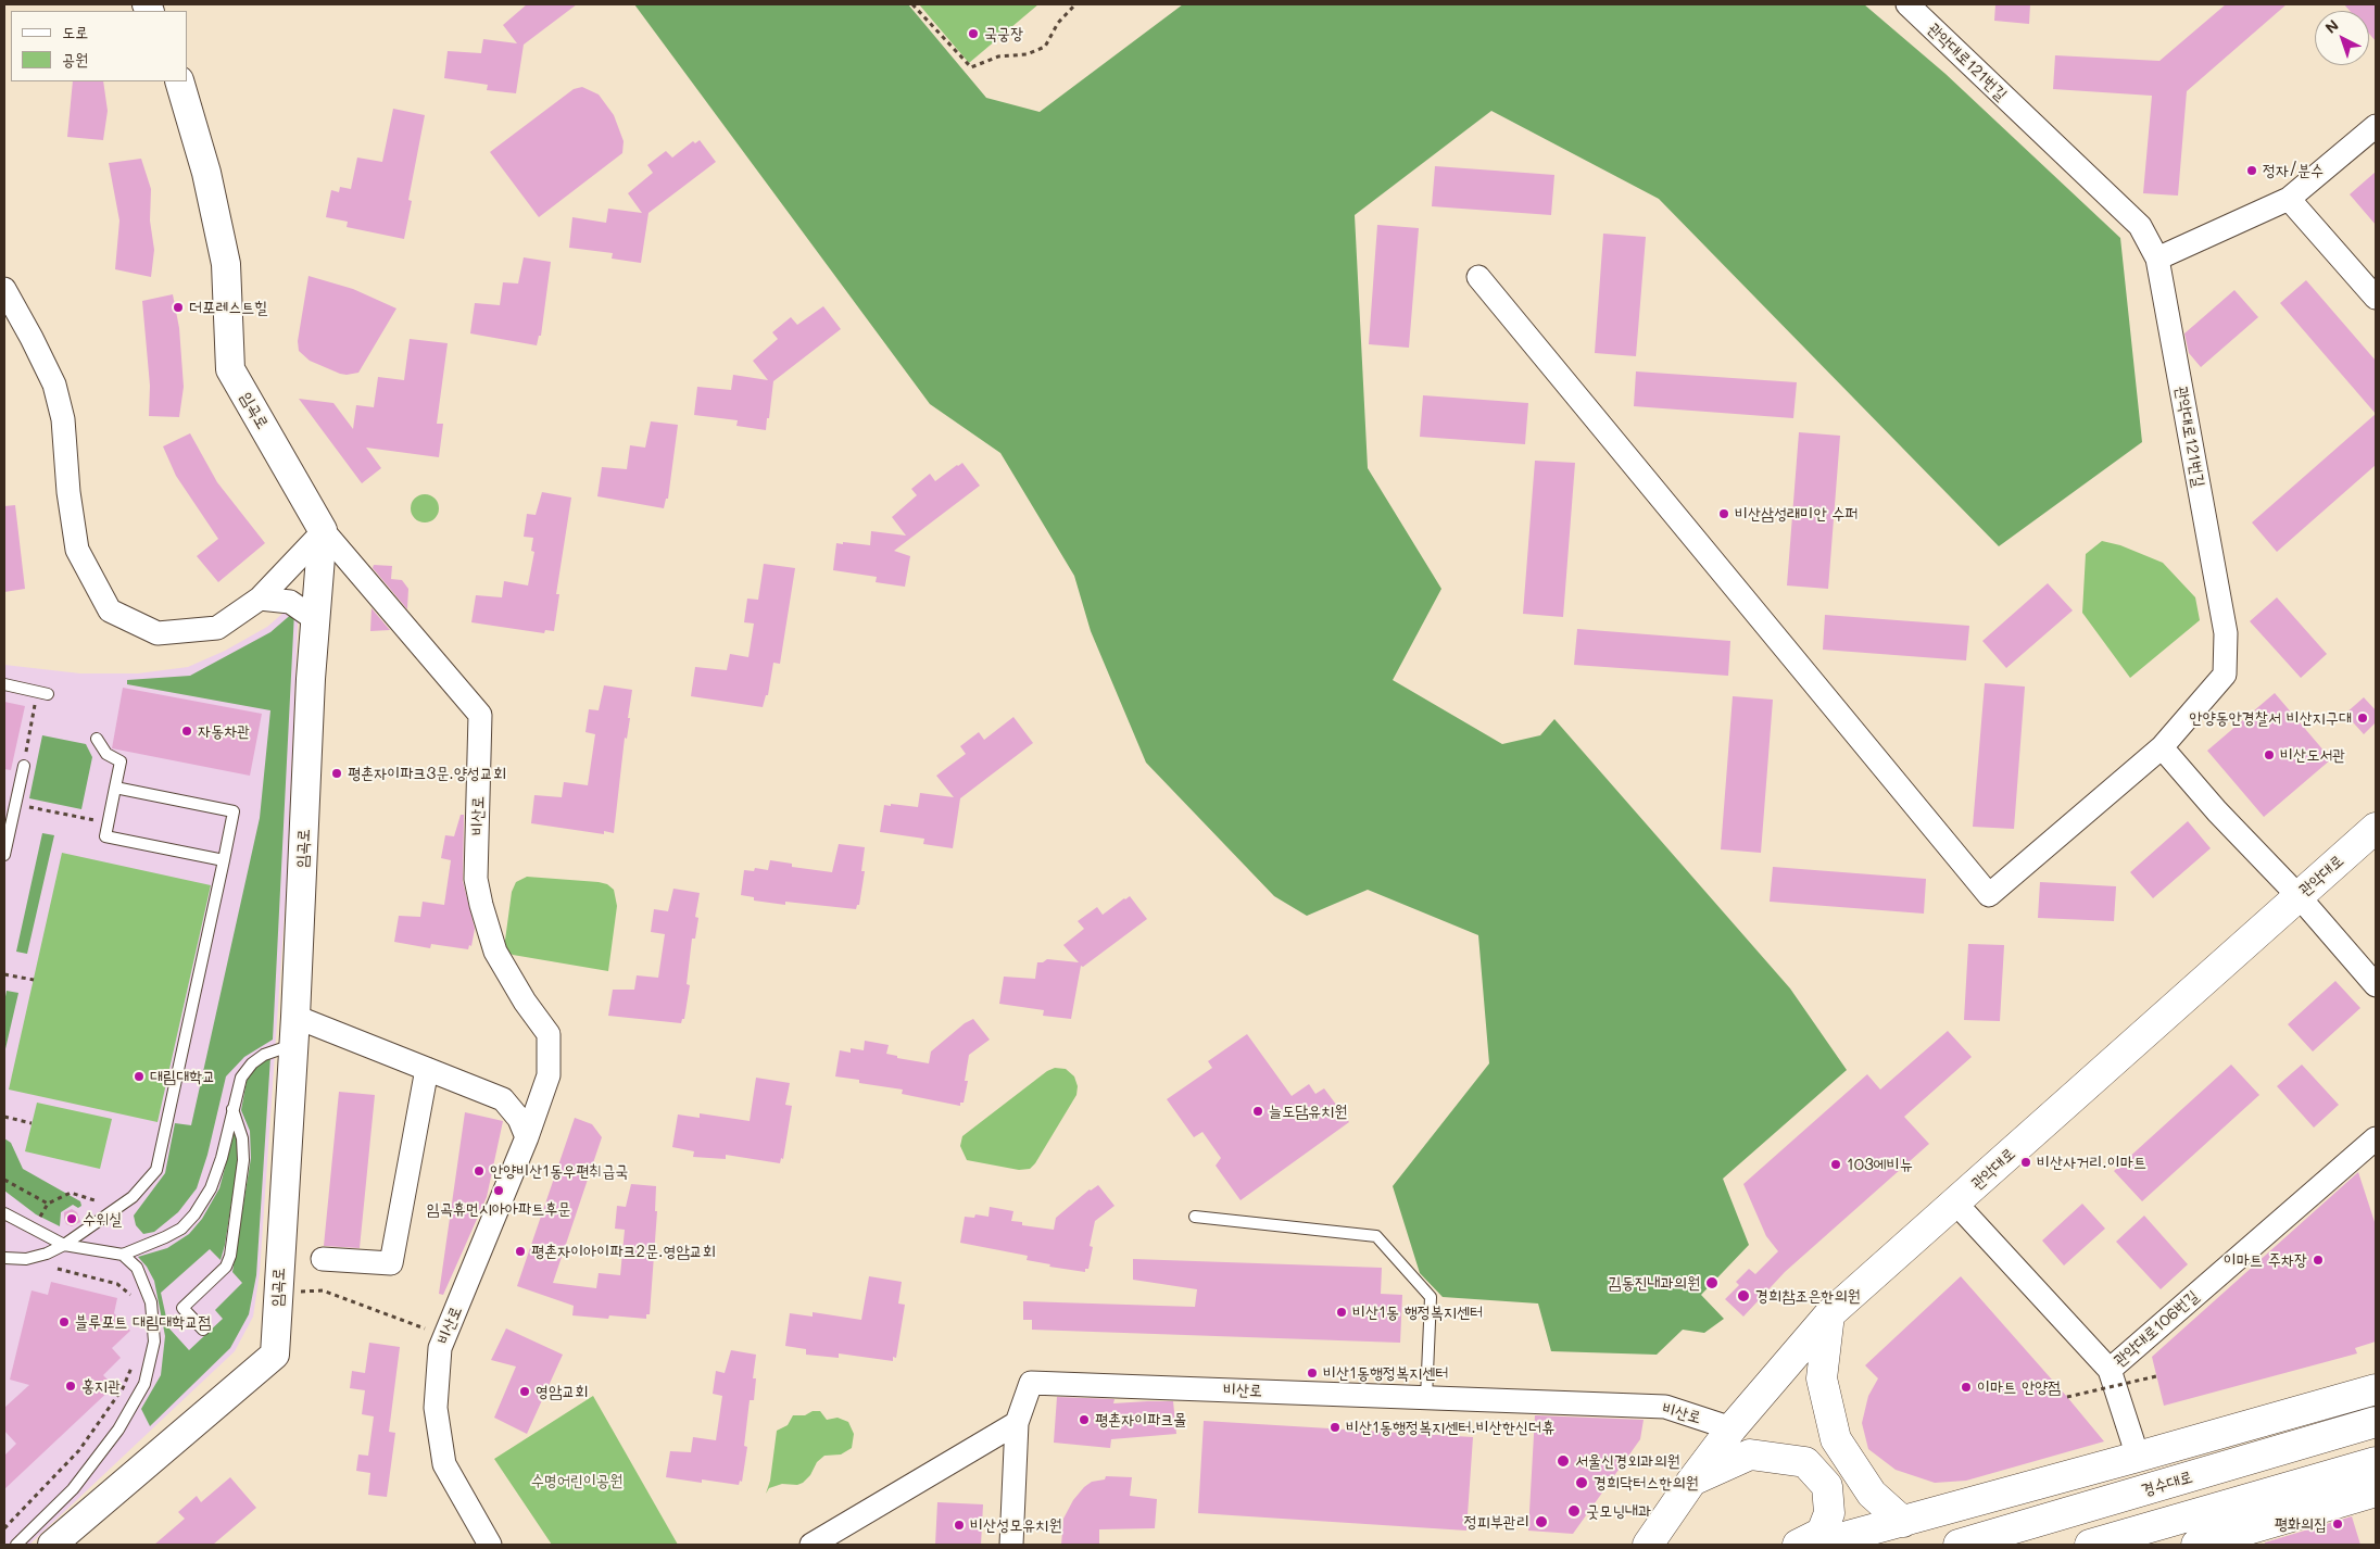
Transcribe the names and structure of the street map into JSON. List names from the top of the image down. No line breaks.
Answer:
{"streets":{"main road":["관악대로","경수대로"],"street":["관악대로121번길","임곡로","비산로","관악대로106번길"]},"crossings":[["임곡로","비산로"],["비산로","관악대로"],["관악대로","관악대로106번길"]],"parks":["수명어린이공원"],"places":["국궁장","정자/분수","더포레스트힐","비산삼성래미안 수퍼","안양동안경찰서 비산지구대","자동차관","비산도서관","평촌자이파크3문.양성교회","대림대학교","늘도담유치원","비산사거리.이마트","103에비뉴","안양비산1동우편취급국","임곡휴먼시아아파트후문","수위실","평촌자이아이파크2문.영암교회","이마트 주차장","김동진내과의원","경희참조은한의원","비산1동 행정복지센터","블루포트 대림대학교점","비산1동행정복지센터","홍지관","이마트 안양점","영암교회","평촌자이파크몰","비산1동행정복지센터.비산한신더휴","서울신경외과의원","경희닥터스한의원","굿모닝내과","정피부관리","평화의집","비산성모유치원"],"legend":["도로","공원"],"north":"top left"}
